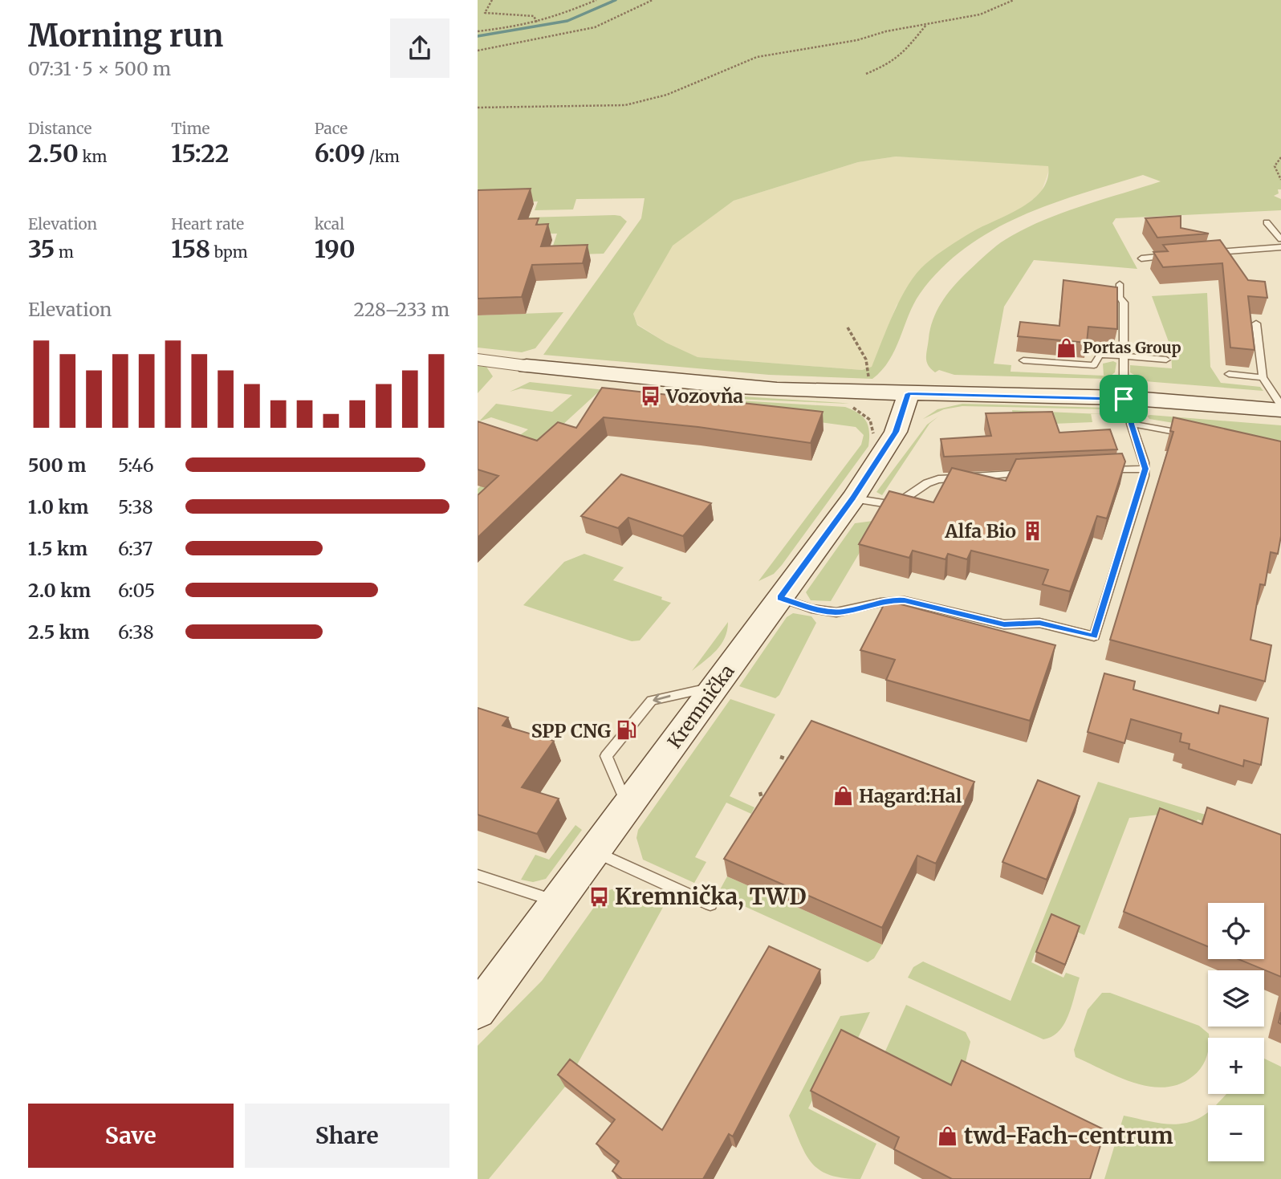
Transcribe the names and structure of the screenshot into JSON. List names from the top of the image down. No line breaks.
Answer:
{"streets":{"main road":["Kremnička"]},"places":{"shop":["Portas Group","Hagard:Hal","twd-Fach-centrum"],"bus stop":["Vozovňa","Kremnička, TWD"],"building":["Alfa Bio"],"fuel station":["SPP CNG"]},"page":{"heading":["Morning run","07:31 · 5 × 500 m"],"stats":[["Distance","2.50 km"],["Time","15:22"],["Pace","6:09 /km"],["Elevation","35 m"],["Heart rate","158 bpm"],["kcal","190"]],"chart":["Elevation","228–233 m"],"list":[{"name":"500 m","note":"5:46"},{"name":"1.0 km","note":"5:38"},{"name":"1.5 km","note":"6:37"},{"name":"2.0 km","note":"6:05"},{"name":"2.5 km","note":"6:38"}],"map_buttons":["+","−"],"buttons":["Save","Share"]}}
